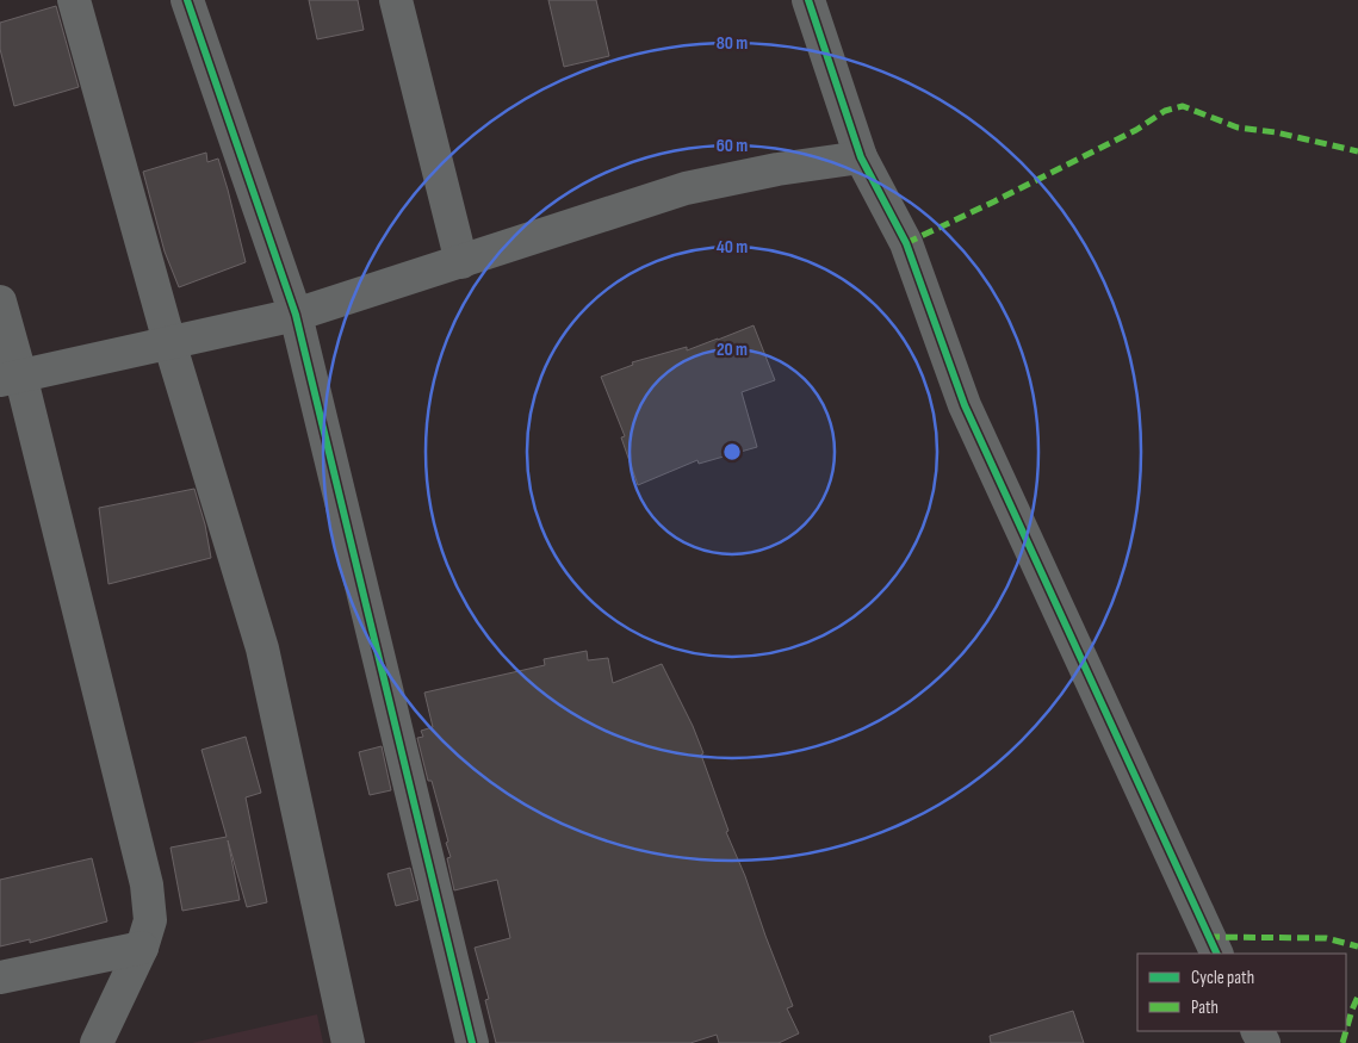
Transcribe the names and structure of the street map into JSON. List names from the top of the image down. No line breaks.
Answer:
{"legend":["Cycle path","Path"],"rings":["80 m","60 m","40 m","20 m"]}
